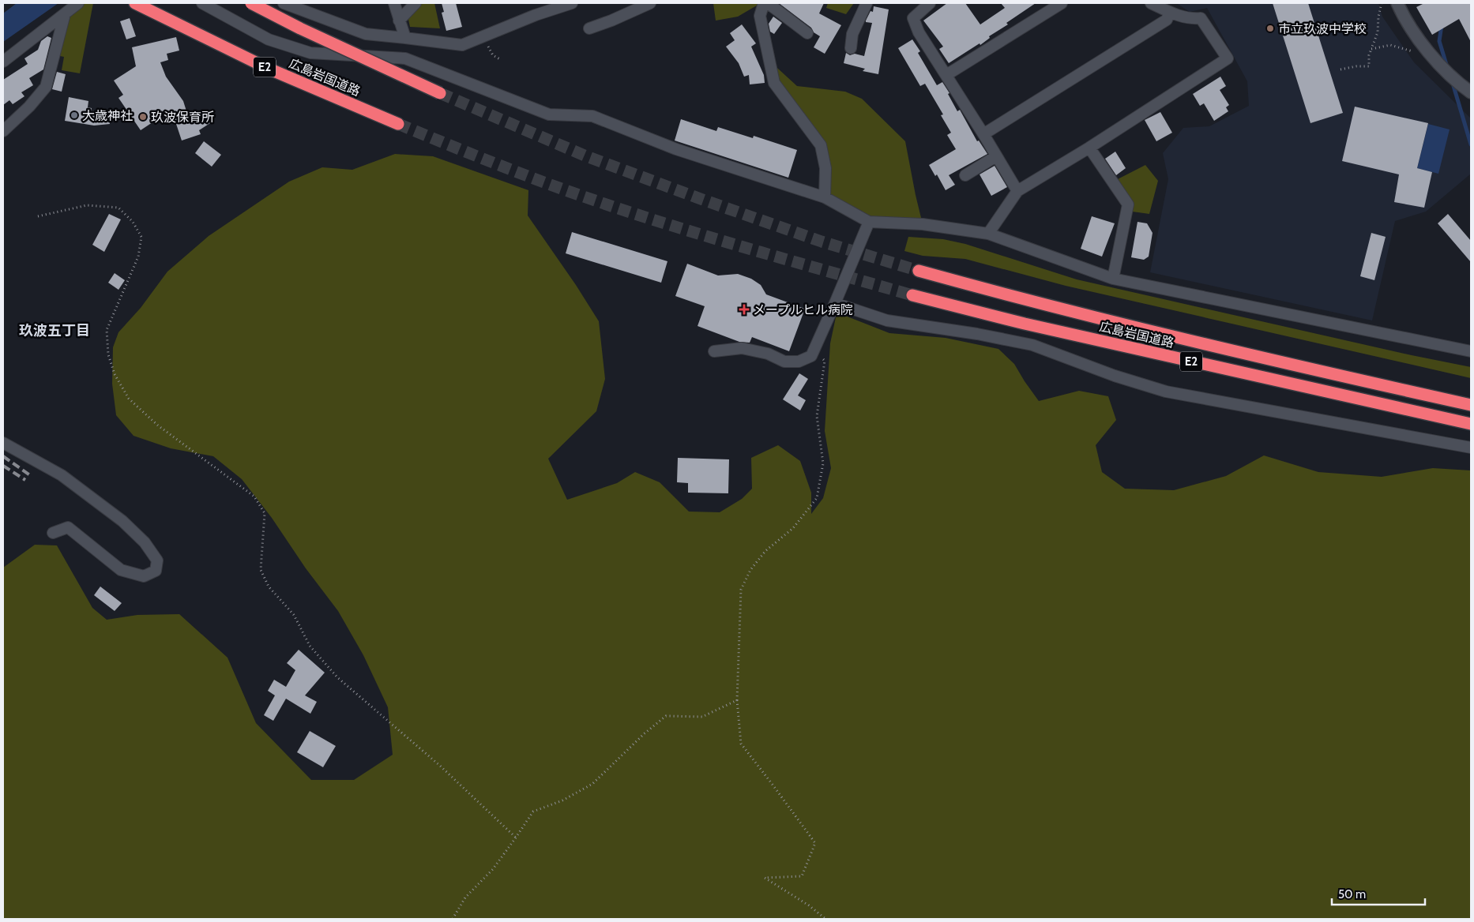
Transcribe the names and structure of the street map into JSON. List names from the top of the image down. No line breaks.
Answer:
{"streets":{"highway":["E2","広島岩国道路"]},"districts":["玖波五丁目"],"places":{"other":["市立玖波中学校","大歳神社","玖波保育所"],"health":["メープルヒル病院"]},"scale_bar":"50 m"}
